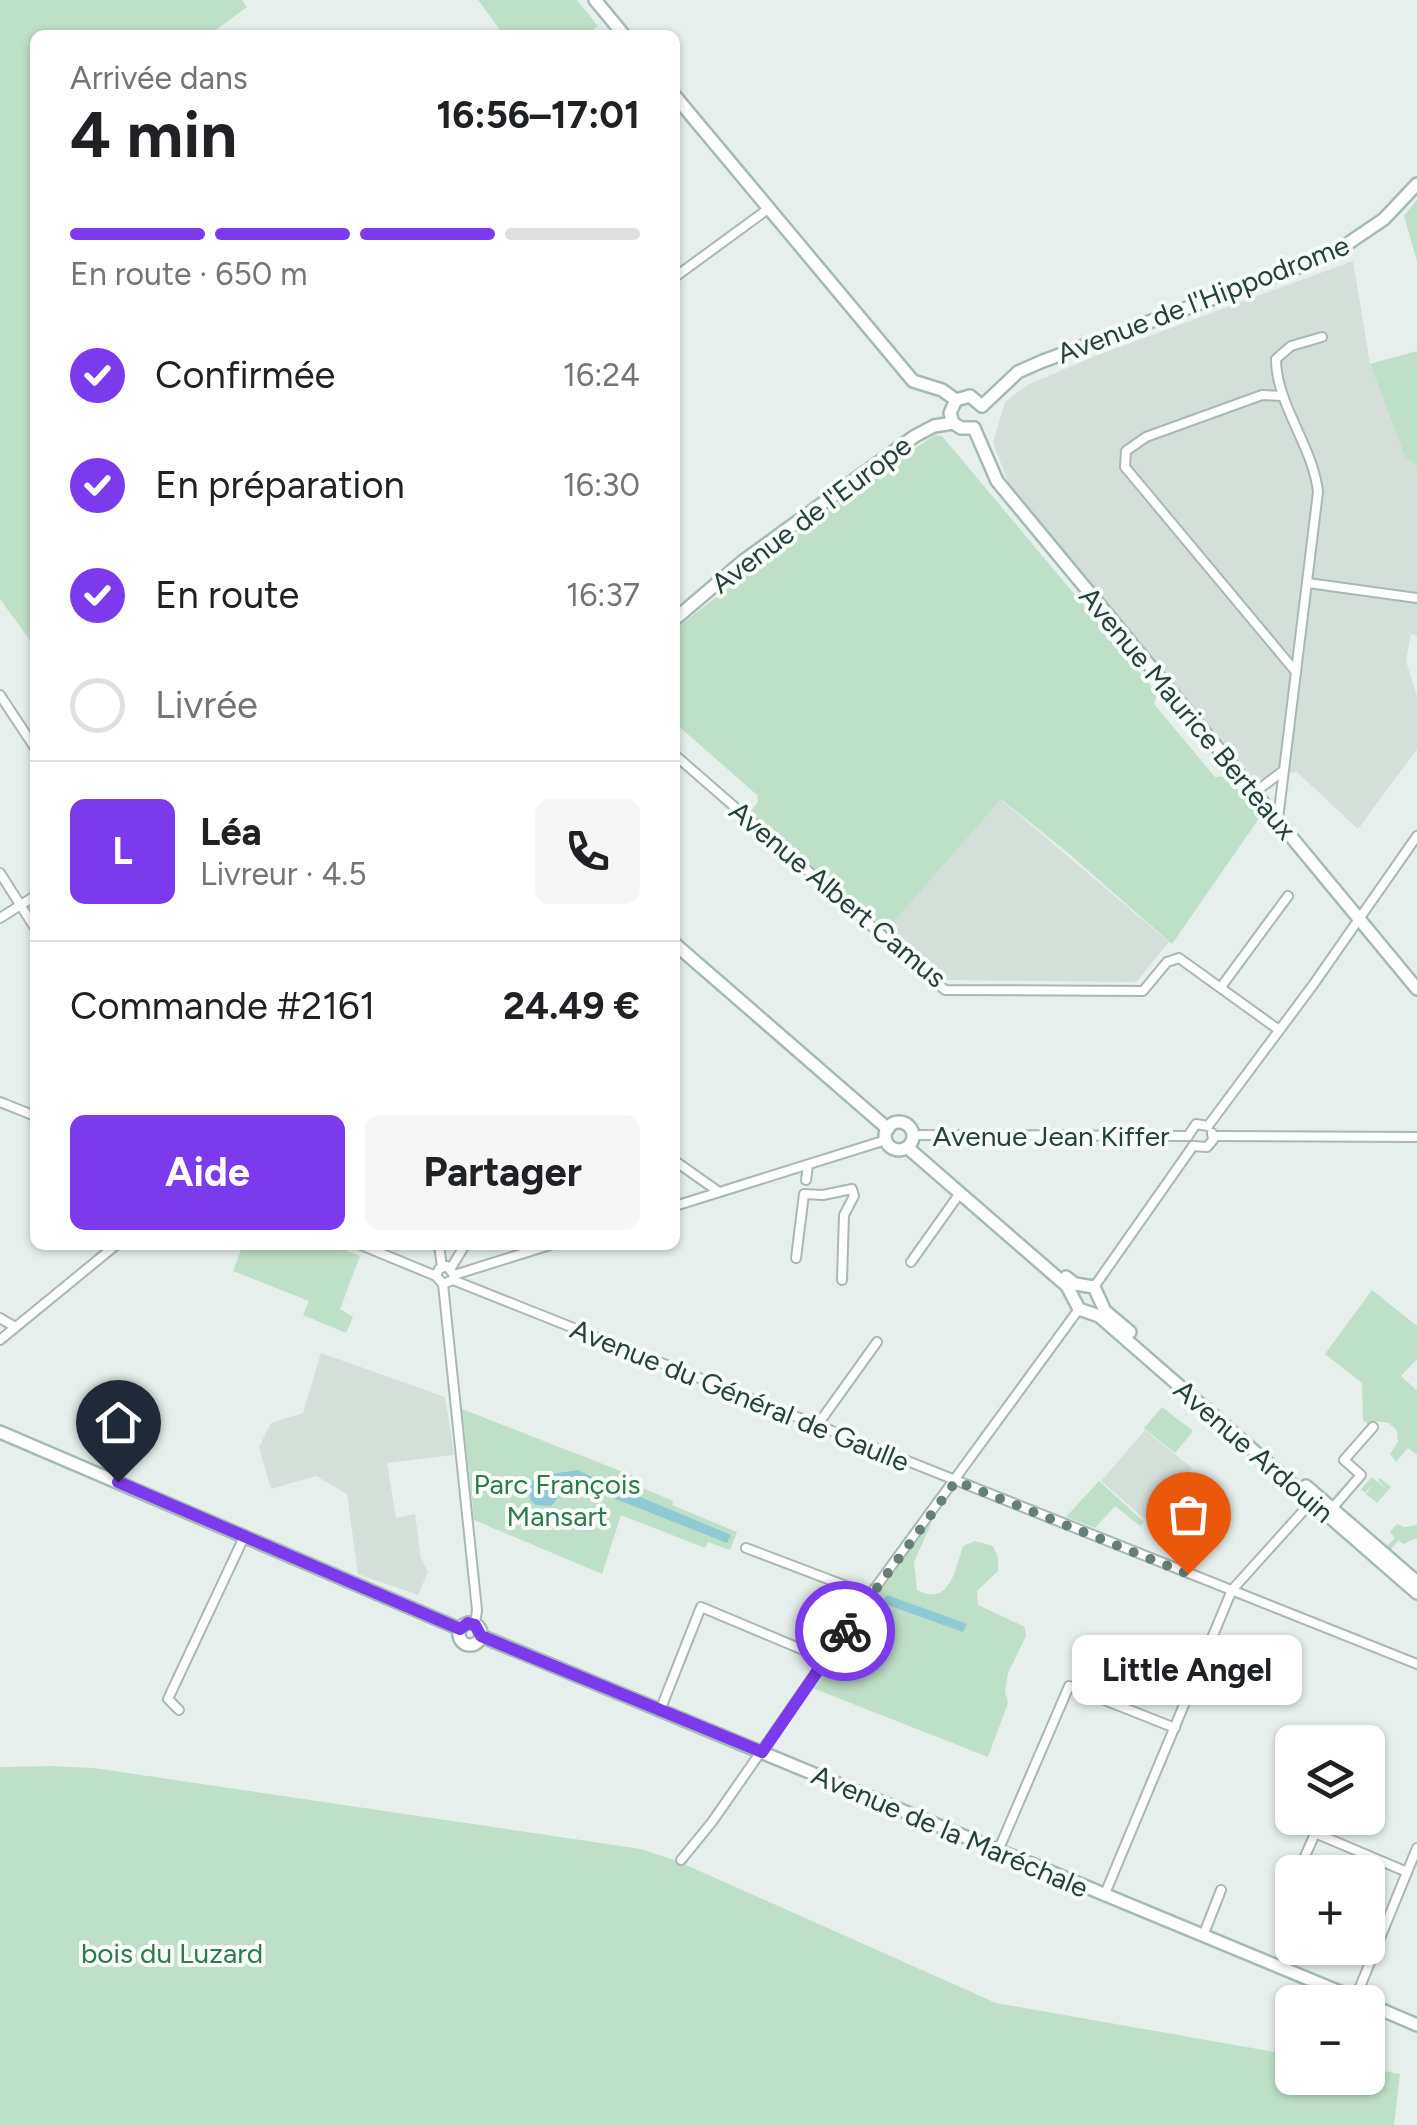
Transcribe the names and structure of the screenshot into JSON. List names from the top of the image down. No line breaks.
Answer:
{"streets":{"street":["Avenue de l'Hippodrome","Avenue de l'Europe","Avenue Maurice Berteaux","Avenue Albert Camus","Avenue Jean Kiffer","Avenue du Général de Gaulle","Avenue Ardouin","Avenue de la Maréchale"]},"crossings":[["Avenue de l'Hippodrome","Avenue de l'Europe"],["Avenue de l'Hippodrome","Avenue Maurice Berteaux"],["Avenue de l'Europe","Avenue Maurice Berteaux"],["Avenue Jean Kiffer","Avenue Ardouin"]],"parks":["Parc François Mansart","bois du Luzard"],"places":["Little Angel"],"page":{"heading":["4 min","Arrivée dans","16:56–17:01"],"panel":["Léa","Livreur · 4.5","Commande #2161","24.49 €"],"bar":"En route · 650 m","list":[["Confirmée","16:24"],["En préparation","16:30"],["En route","16:37"],"Livrée"],"round":"L","buttons":["Aide","Partager"],"bubble":"Little Angel","map_buttons":["+","−"]}}
